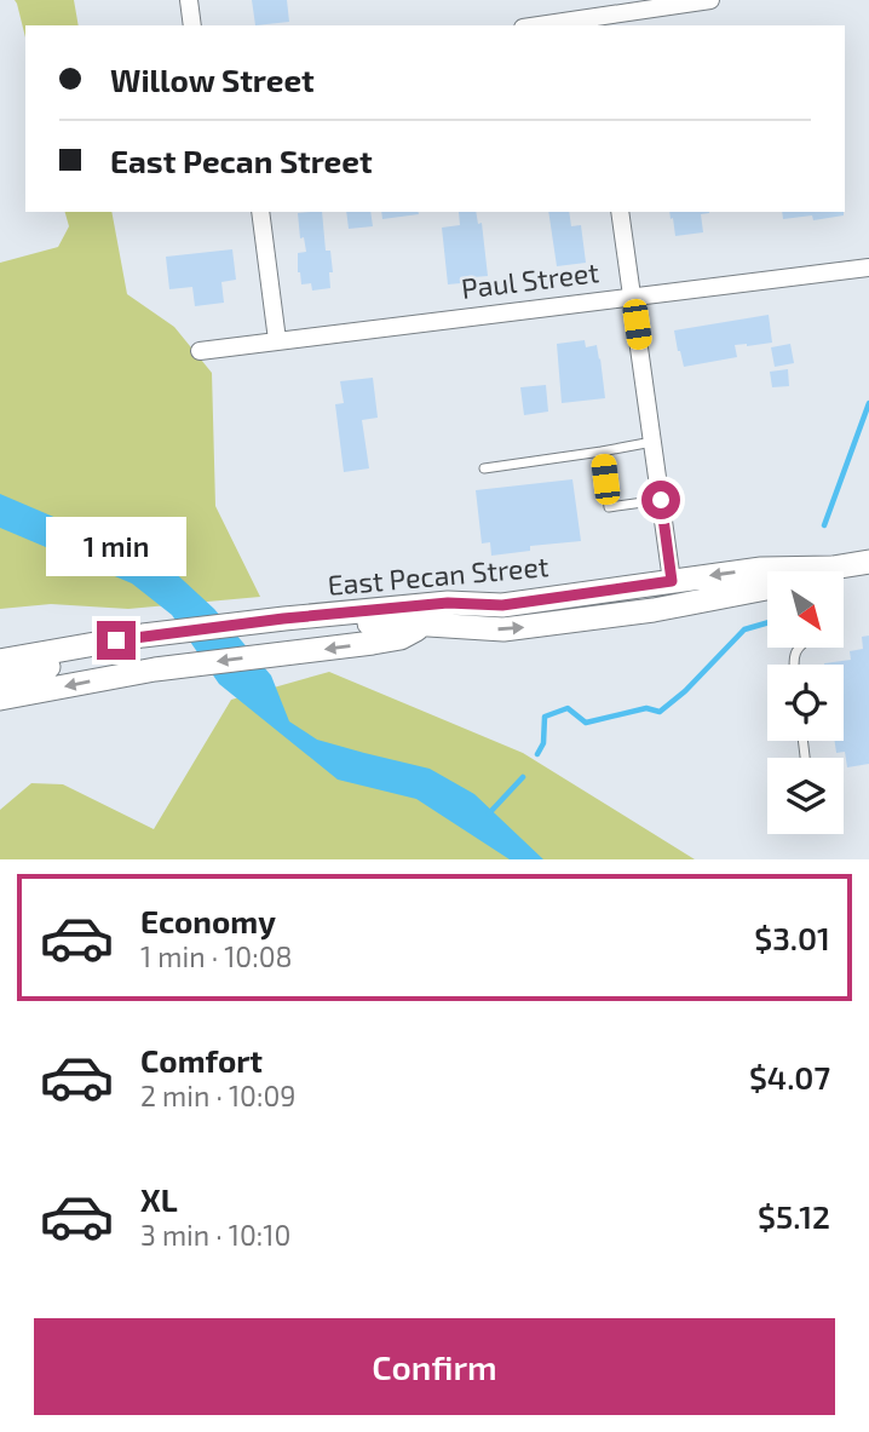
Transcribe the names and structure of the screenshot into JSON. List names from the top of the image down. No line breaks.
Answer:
{"streets":{"main road":["East Pecan Street"],"street":["Paul Street"]},"north":"bottom right","page":{"banner":["Willow Street","East Pecan Street"],"bubble":"1 min","list":[{"name":"Economy","note":"1 min · 10:08","value":"$3.01"},{"name":"Comfort","note":"2 min · 10:09","value":"$4.07"},{"name":"XL","note":"3 min · 10:10","value":"$5.12"}],"buttons":"Confirm"}}
